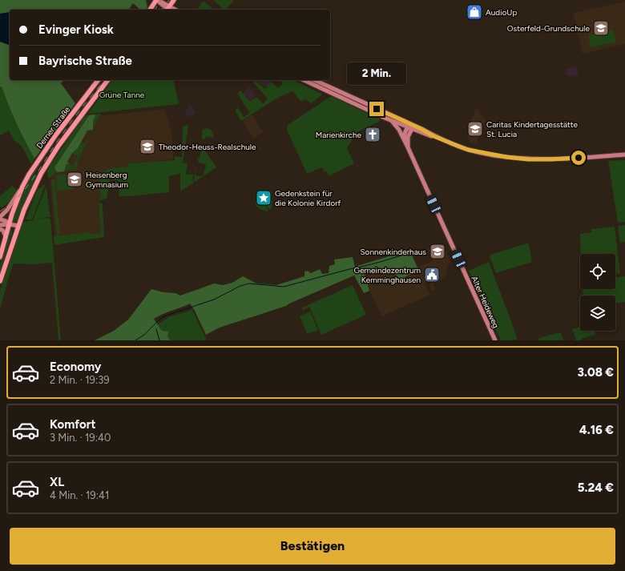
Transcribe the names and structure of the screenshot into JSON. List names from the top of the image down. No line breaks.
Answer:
{"streets":{"main road":["Derner Straße"],"street":["Alter Heideweg"]},"parks":["Grüne Tanne"],"places":{"shop":["AudioUp"],"school or university":["Osterfeld-Grundschule","Caritas Kindertagesstätte St. Lucia","Theodor-Heuss-Realschule","Heisenberg Gymnasium","Sonnenkinderhaus"],"church":["Marienkirche"],"place":["Gedenkstein für die Kolonie Kirdorf"],"public building":["Gemeindezentrum Kemminghausen"]},"page":{"banner":["Evinger Kiosk","Bayrische Straße"],"bubble":"2 Min.","list":[{"name":"Economy","note":"2 Min. · 19:39","value":"3.08 €"},{"name":"Komfort","note":"3 Min. · 19:40","value":"4.16 €"},{"name":"XL","note":"4 Min. · 19:41","value":"5.24 €"}],"buttons":"Bestätigen"}}
